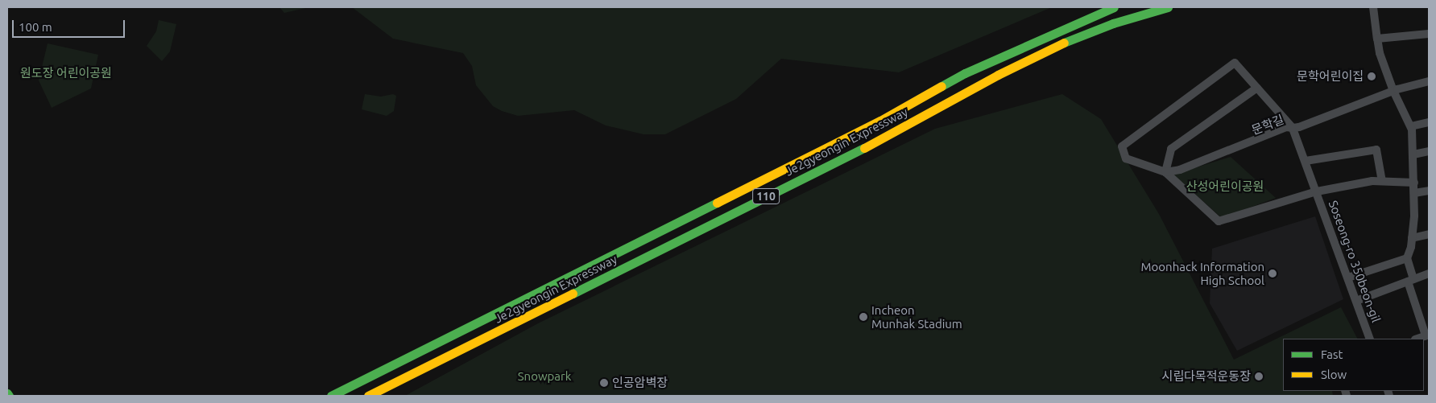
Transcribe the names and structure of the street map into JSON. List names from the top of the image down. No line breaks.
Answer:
{"streets":{"highway":["Je2gyeongin Expressway","110"],"street":["문학길","Soseong-ro 350beon-gil"]},"crossings":[["문학길","Soseong-ro 350beon-gil"]],"parks":["원도장 어린이공원","산성어린이공원","Snowpark"],"places":["문학어린이집","Moonhack Information High School","Incheon Munhak Stadium","시립다목적운동장","인공암벽장"],"legend":["Fast","Slow"],"scale_bar":"100 m"}
